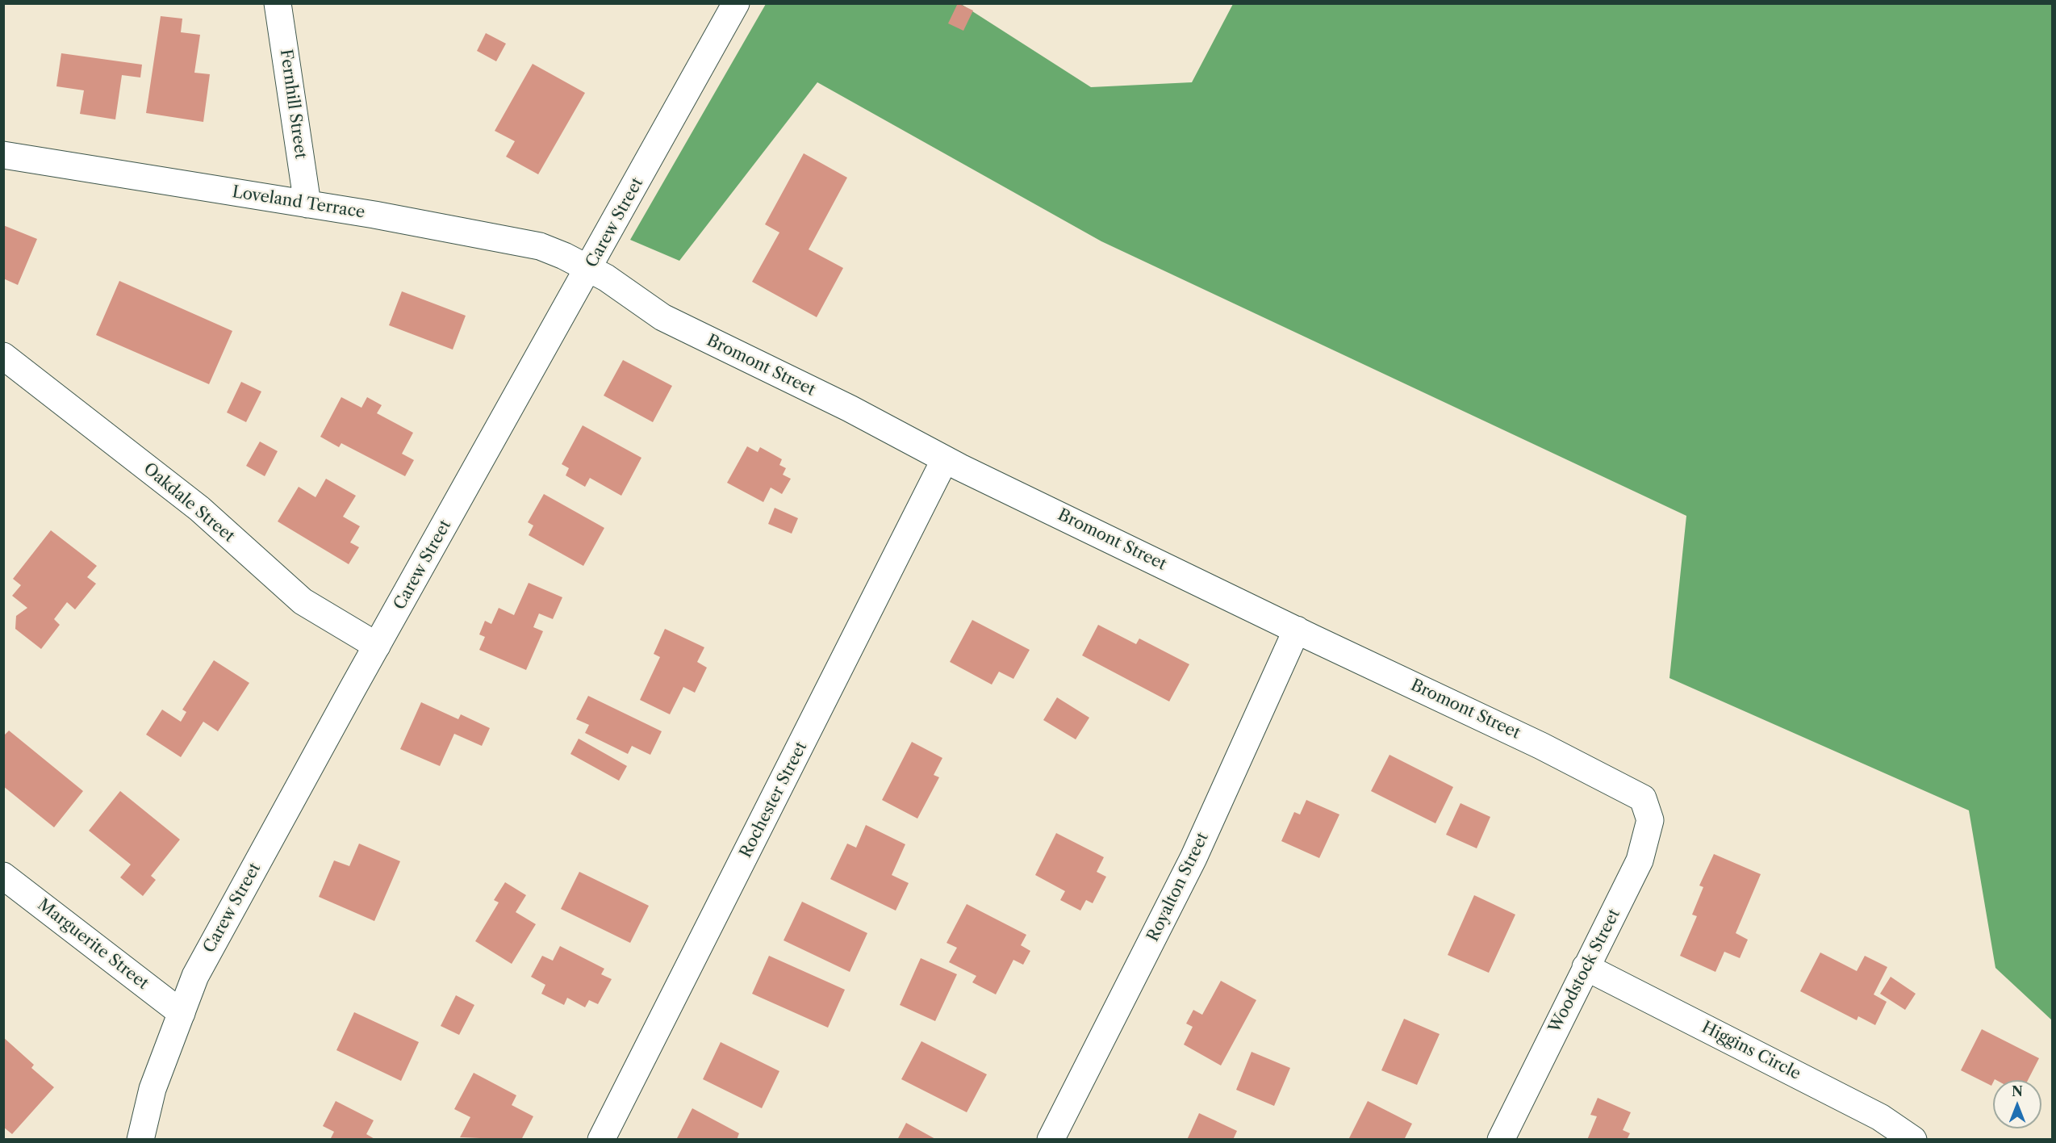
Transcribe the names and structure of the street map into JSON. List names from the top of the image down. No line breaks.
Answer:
{"streets":{"street":["Fernhill Street","Loveland Terrace","Carew Street","Bromont Street","Oakdale Street","Rochester Street","Royalton Street","Marguerite Street","Woodstock Street","Higgins Circle"]},"crossings":[["Fernhill Street","Loveland Terrace"],["Loveland Terrace","Carew Street"],["Loveland Terrace","Bromont Street"],["Carew Street","Bromont Street"],["Carew Street","Oakdale Street"],["Carew Street","Marguerite Street"],["Bromont Street","Rochester Street"],["Bromont Street","Royalton Street"],["Bromont Street","Woodstock Street"],["Woodstock Street","Higgins Circle"]],"north":"top"}
